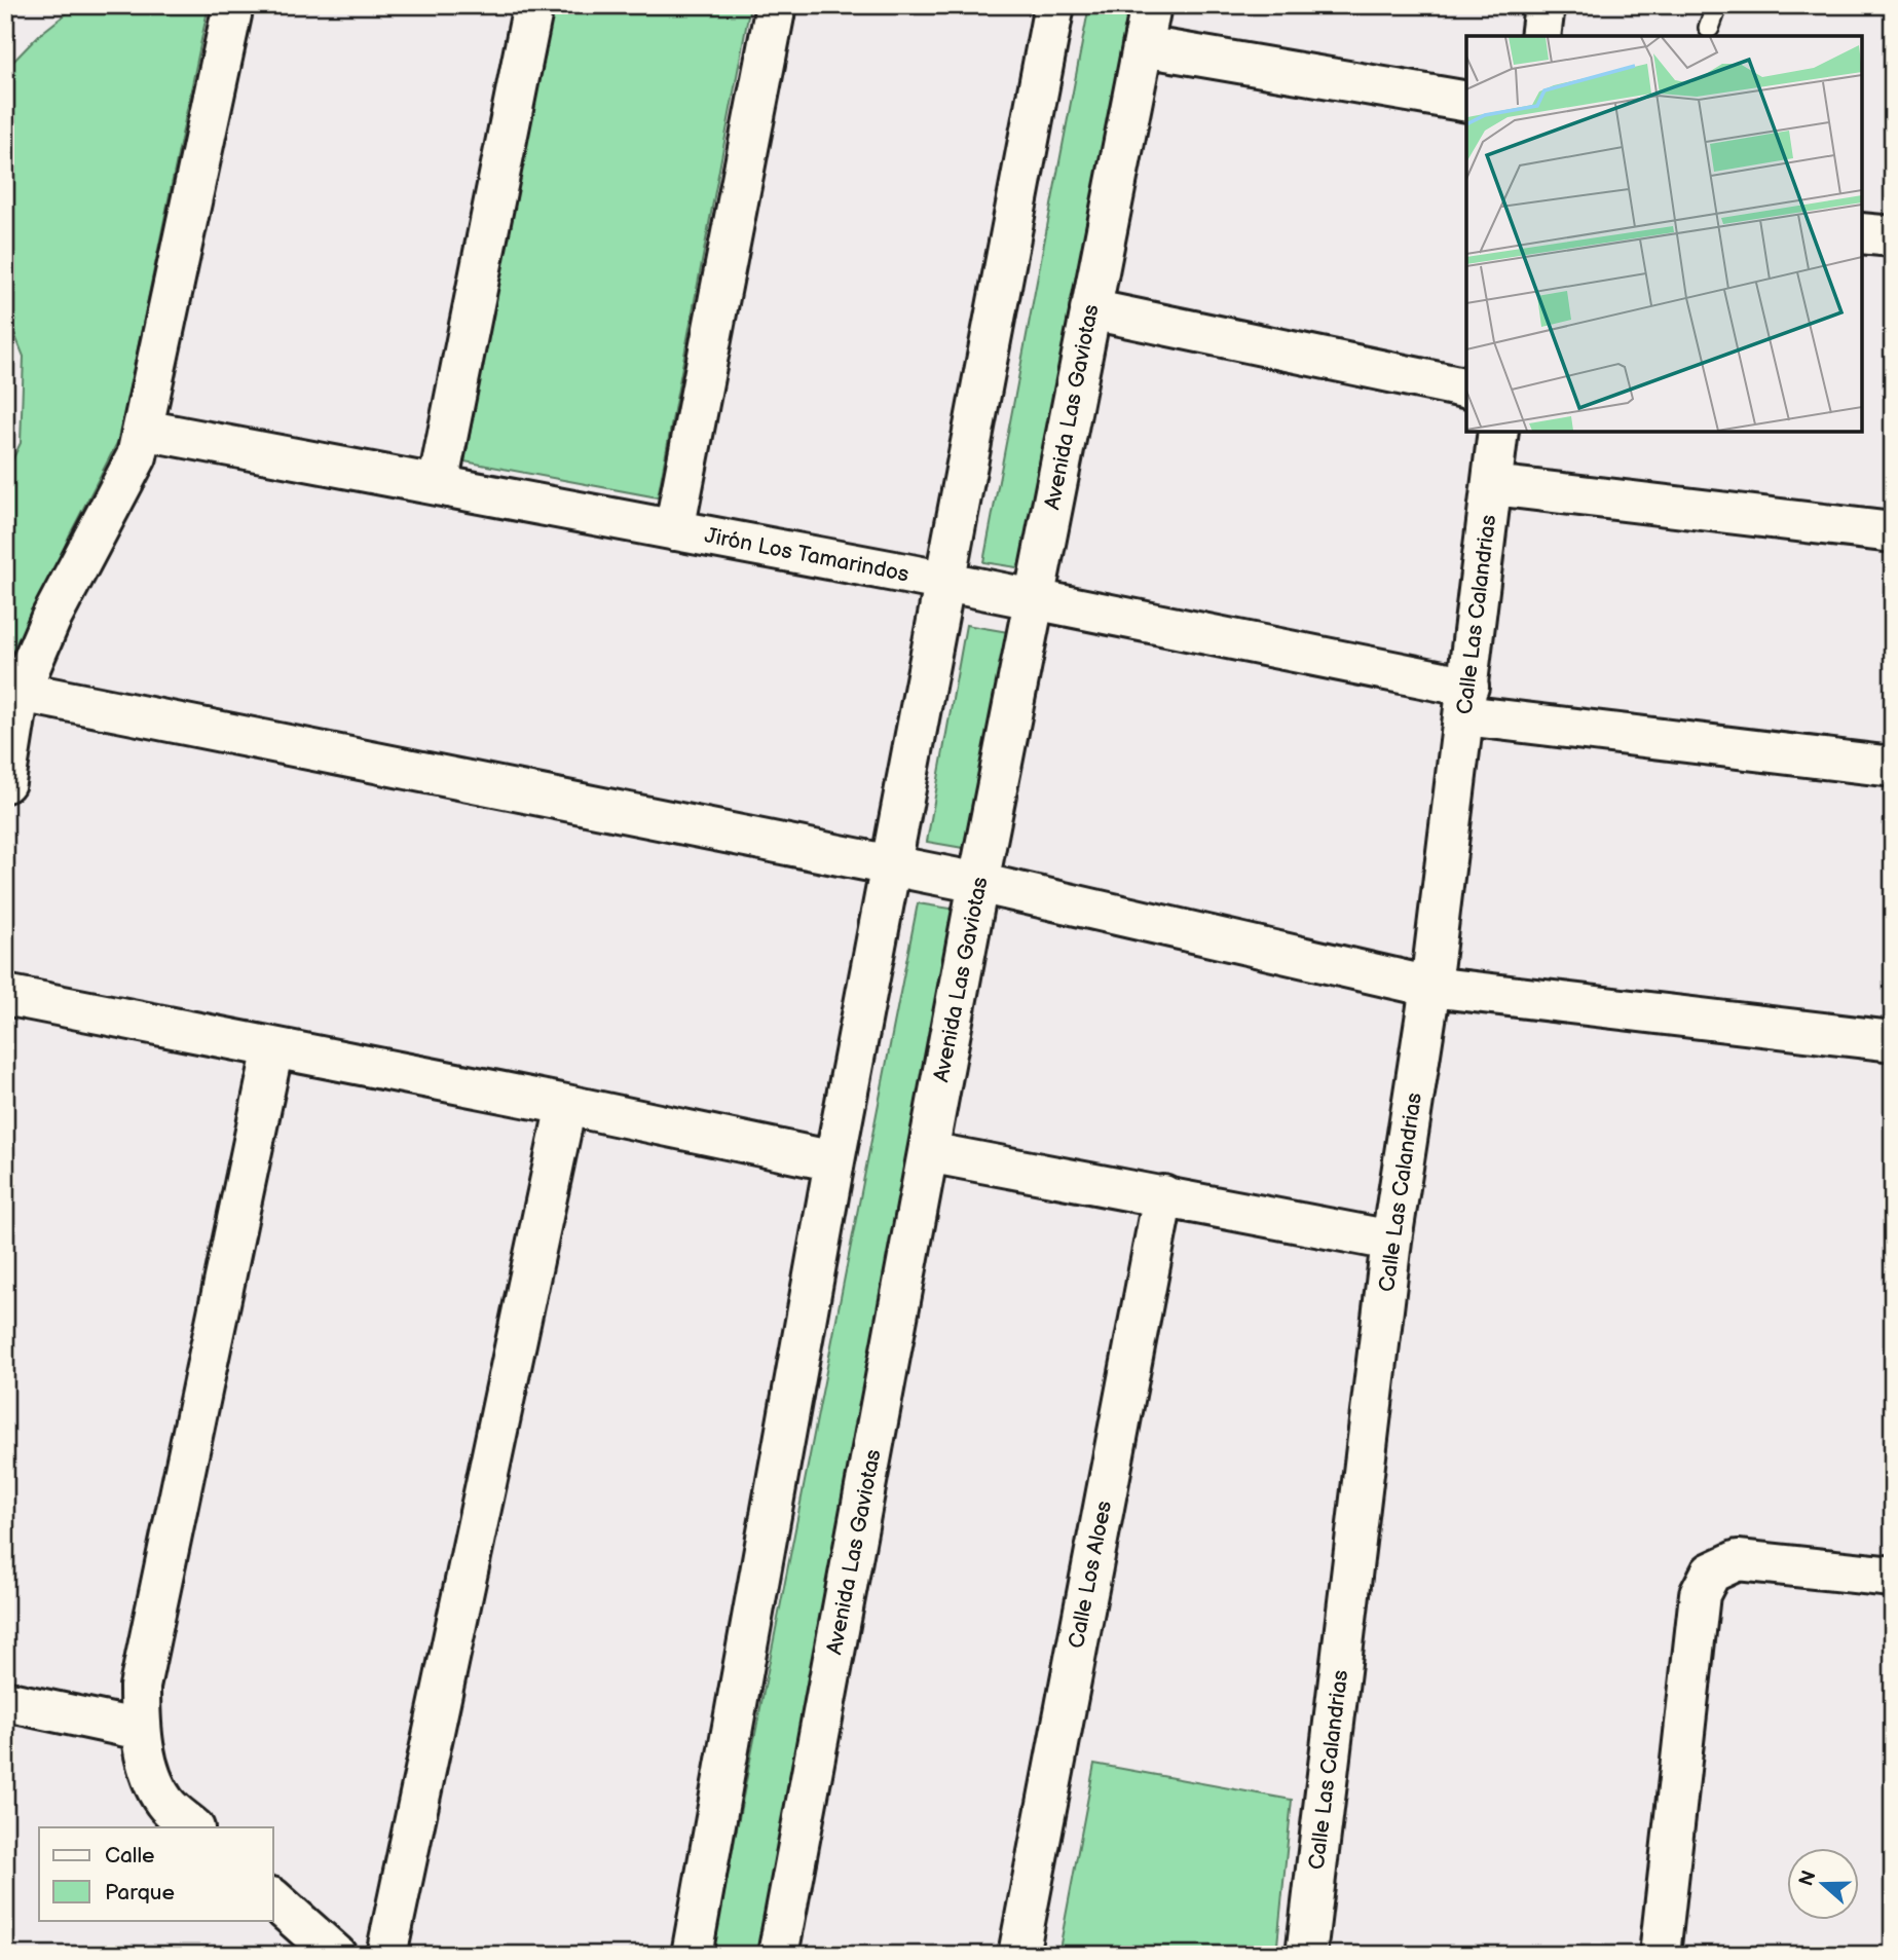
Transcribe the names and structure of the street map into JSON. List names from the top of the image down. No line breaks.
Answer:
{"streets":{"street":["Avenida Las Gaviotas","Jirón Los Tamarindos","Calle Las Calandrias","Calle Los Aloes"]},"crossings":[["Avenida Las Gaviotas","Jirón Los Tamarindos"],["Jirón Los Tamarindos","Calle Las Calandrias"]],"legend":["Calle","Parque"],"north":"left"}
